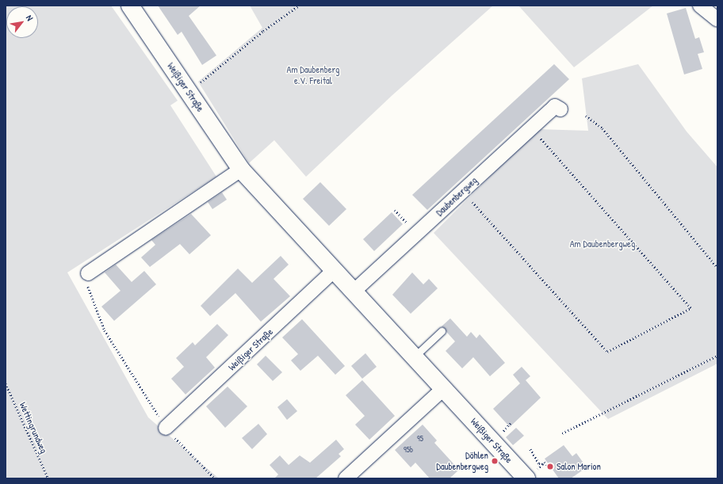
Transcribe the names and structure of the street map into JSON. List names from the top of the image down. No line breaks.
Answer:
{"streets":{"street":["Weißiger Straße","Daubenbergweg"],"path":["Wettingrundweg"]},"crossings":[["Weißiger Straße","Daubenbergweg"]],"parks":["Am Daubenberg e.V. Freital","Am Daubenbergweg"],"places":["Döhlen Daubenbergweg","Salon Marion"],"house_numbers":["95","95b"],"north":"top right"}
